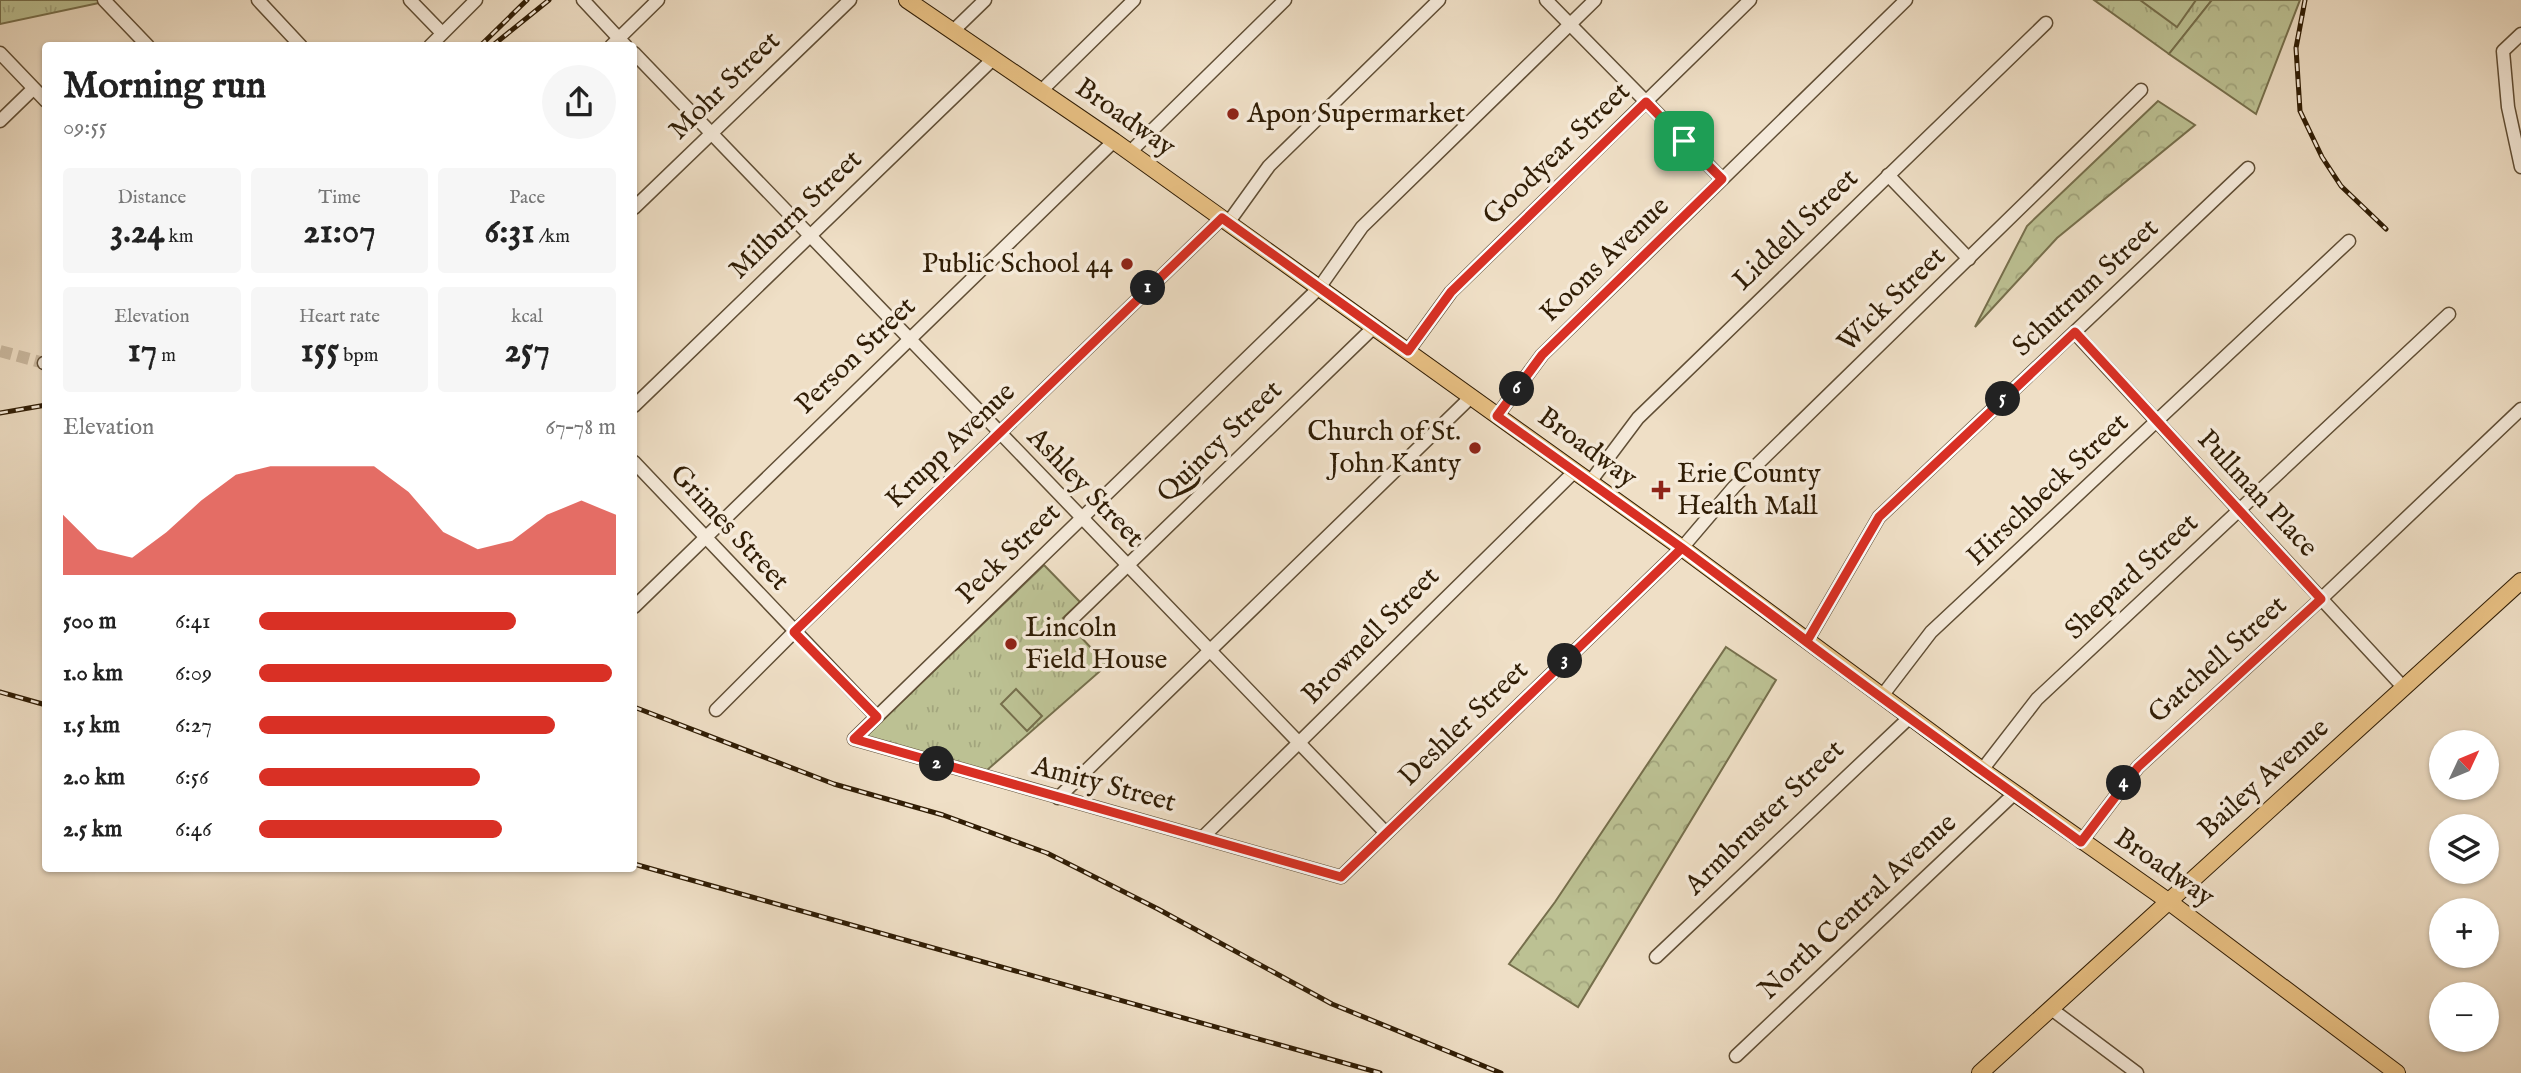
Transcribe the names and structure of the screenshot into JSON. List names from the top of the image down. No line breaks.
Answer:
{"streets":{"main road":["Broadway","Bailey Avenue"],"street":["Mohr Street","Goodyear Street","Milburn Street","Liddell Street","Koons Avenue","Schutrum Street","Wick Street","Person Street","Quincy Street","Krupp Avenue","Ashley Street","Hirschbeck Street","Pullman Place","Grimes Street","Peck Street","Shepard Street","Brownell Street","Gatchell Street","Deshler Street","Amity Street","Armbruster Street","North Central Avenue"]},"crossings":[["Mohr Street","Ashley Street"],["Broadway","Goodyear Street"],["Broadway","Milburn Street"],["Broadway","Liddell Street"],["Broadway","Koons Avenue"],["Broadway","Schutrum Street"],["Broadway","Wick Street"],["Broadway","Person Street"],["Broadway","Quincy Street"],["Broadway","Krupp Avenue"],["Broadway","Hirschbeck Street"],["Broadway","Peck Street"],["Broadway","Shepard Street"],["Broadway","Brownell Street"],["Broadway","Gatchell Street"],["Broadway","Deshler Street"],["Broadway","Bailey Avenue"],["Broadway","Armbruster Street"],["Broadway","North Central Avenue"],["Milburn Street","Ashley Street"],["Schutrum Street","Pullman Place"],["Wick Street","Deshler Street"],["Person Street","Ashley Street"],["Person Street","Grimes Street"],["Quincy Street","Ashley Street"],["Krupp Avenue","Ashley Street"],["Krupp Avenue","Grimes Street"],["Ashley Street","Peck Street"],["Ashley Street","Brownell Street"],["Ashley Street","Deshler Street"],["Hirschbeck Street","Pullman Place"],["Pullman Place","Shepard Street"],["Pullman Place","Gatchell Street"],["Pullman Place","Bailey Avenue"],["Grimes Street","Peck Street"],["Peck Street","Amity Street"],["Brownell Street","Amity Street"],["Deshler Street","Amity Street"]],"places":{"other":["Apon Supermarket","Public School 44","Church of St. John Kanty","Lincoln Field House"],"health":["Erie County Health Mall"]},"north":"top right","page":{"heading":["Morning run","09:55"],"stats":[["Distance","3.24 km"],["Time","21:07"],["Pace","6:31 /km"],["Elevation","17 m"],["Heart rate","155 bpm"],["kcal","257"]],"pins":["1","6","5","3","2","4"],"chart":["Elevation","67–78 m"],"list":[{"name":"500 m","note":"6:41"},{"name":"1.0 km","note":"6:09"},{"name":"1.5 km","note":"6:27"},{"name":"2.0 km","note":"6:56"},{"name":"2.5 km","note":"6:46"}],"map_buttons":["+","−"]}}
